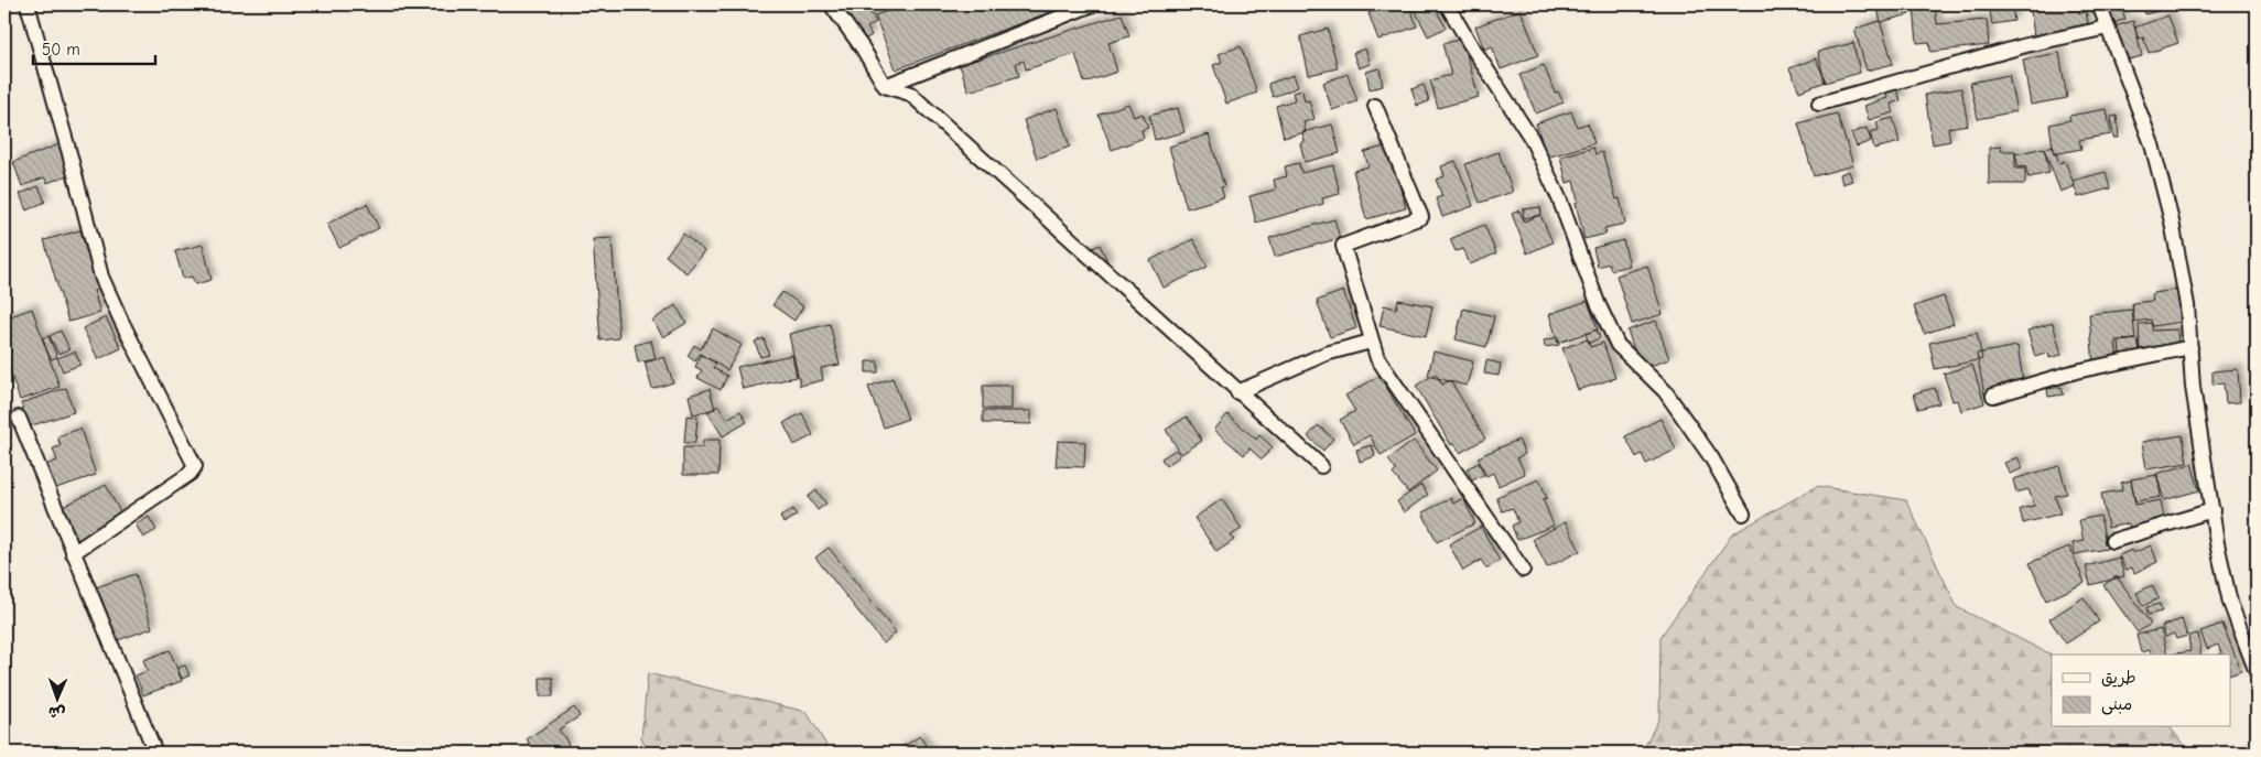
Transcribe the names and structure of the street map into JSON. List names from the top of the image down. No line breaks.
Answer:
{"legend":["طريق","مبنى"],"scale_bar":"50 m","north":"bottom"}
